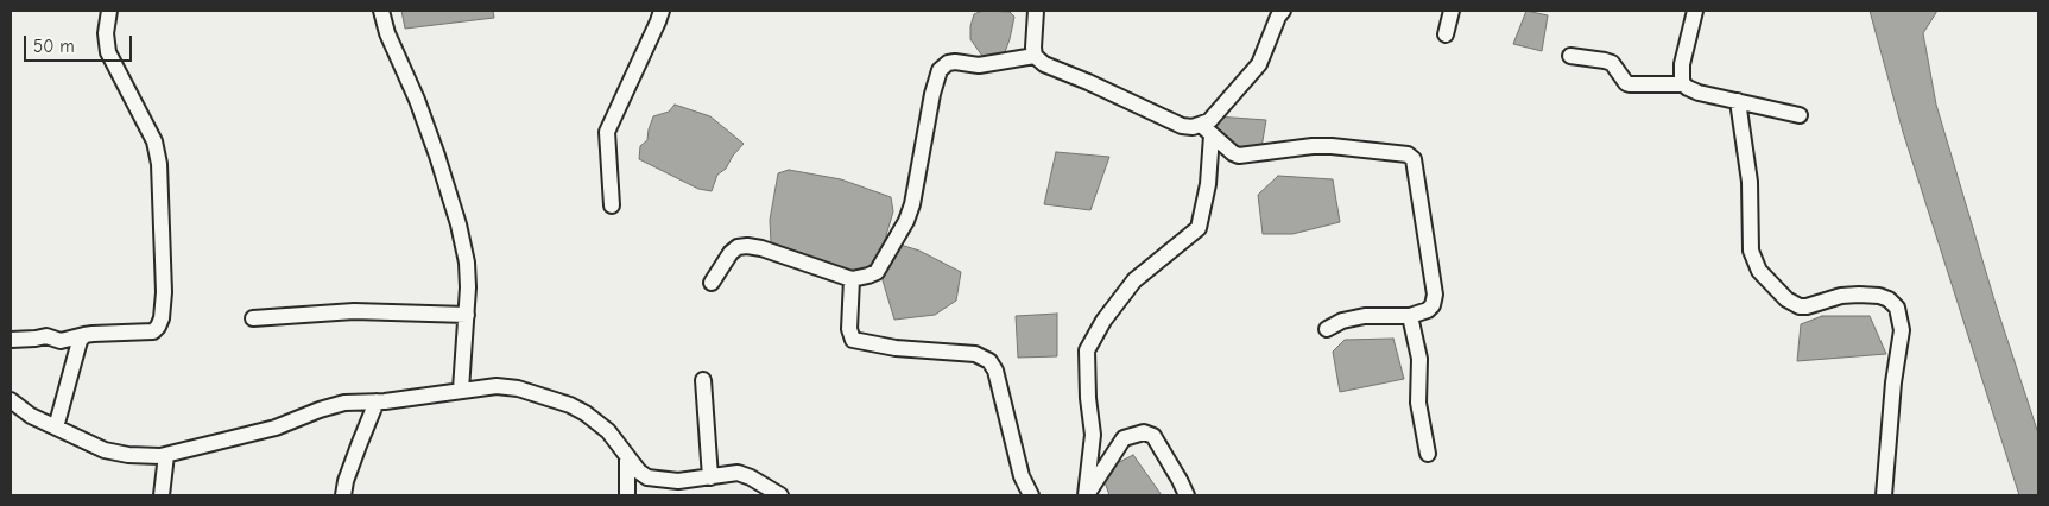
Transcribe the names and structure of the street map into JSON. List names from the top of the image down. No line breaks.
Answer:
{"scale_bar":"50 m"}
